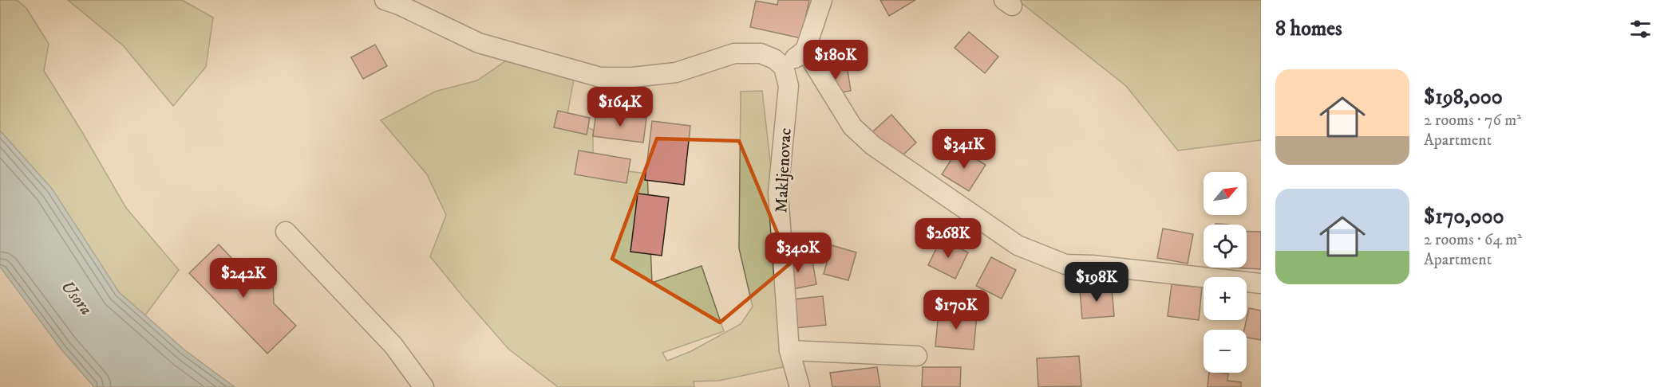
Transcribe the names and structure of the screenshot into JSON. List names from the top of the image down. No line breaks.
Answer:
{"streets":{"street":["Makljenovac"]},"water":["Usora"],"north":"top right","page":{"heading":"8 homes","price":["$180K","$164K","$341K","$268K","$340K","$242K","$198K","$170K"],"list":[{"name":"$198,000","note":"2 rooms · 76 m² · Apartment"},{"name":"$170,000","note":"2 rooms · 64 m² · Apartment"}],"map_buttons":["+","−"]}}
